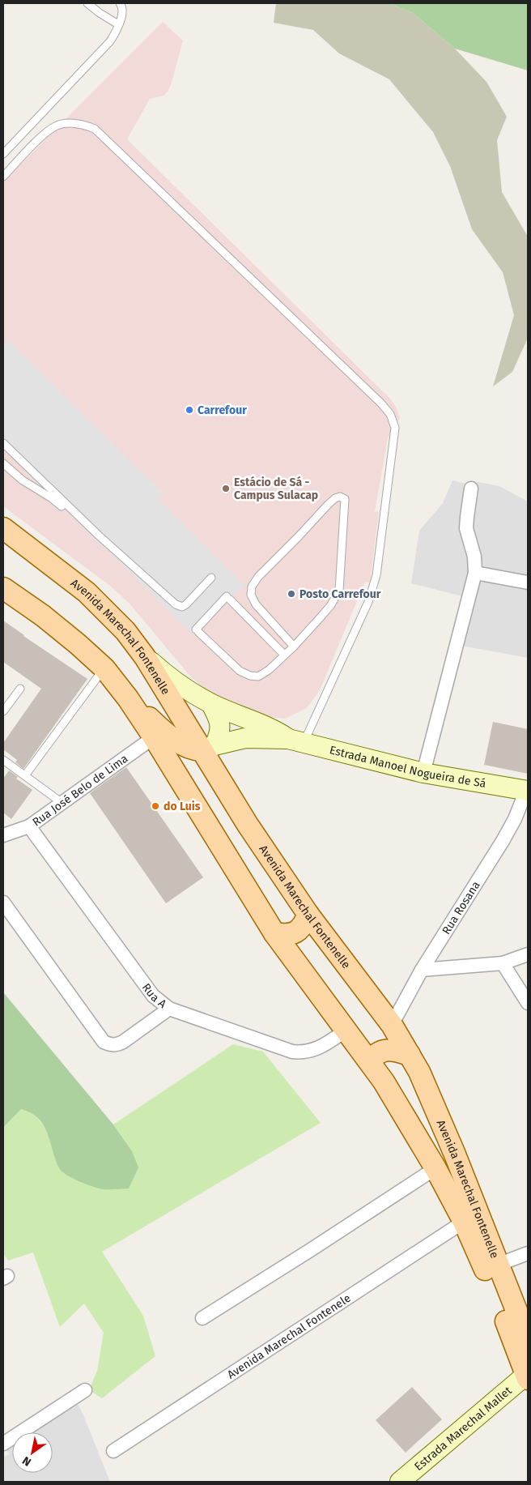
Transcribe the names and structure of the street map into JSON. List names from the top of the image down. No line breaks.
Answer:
{"streets":{"main road":["Avenida Marechal Fontenelle","Estrada Manoel Nogueira de Sá","Estrada Marechal Mallet"],"street":["Rua José Belo de Lima","Rua Rosana","Rua A","Avenida Marechal Fontenele"]},"crossings":[["Avenida Marechal Fontenelle","Estrada Manoel Nogueira de Sá"],["Avenida Marechal Fontenelle","Rua José Belo de Lima"],["Avenida Marechal Fontenelle","Rua Rosana"],["Avenida Marechal Fontenelle","Rua A"],["Avenida Marechal Fontenelle","Avenida Marechal Fontenele"],["Avenida Marechal Fontenelle","Estrada Marechal Mallet"],["Estrada Manoel Nogueira de Sá","Rua Rosana"],["Rua José Belo de Lima","Rua A"]],"places":["Carrefour","Estácio de Sá - Campus Sulacap","Posto Carrefour","do Luis"],"north":"bottom left"}
